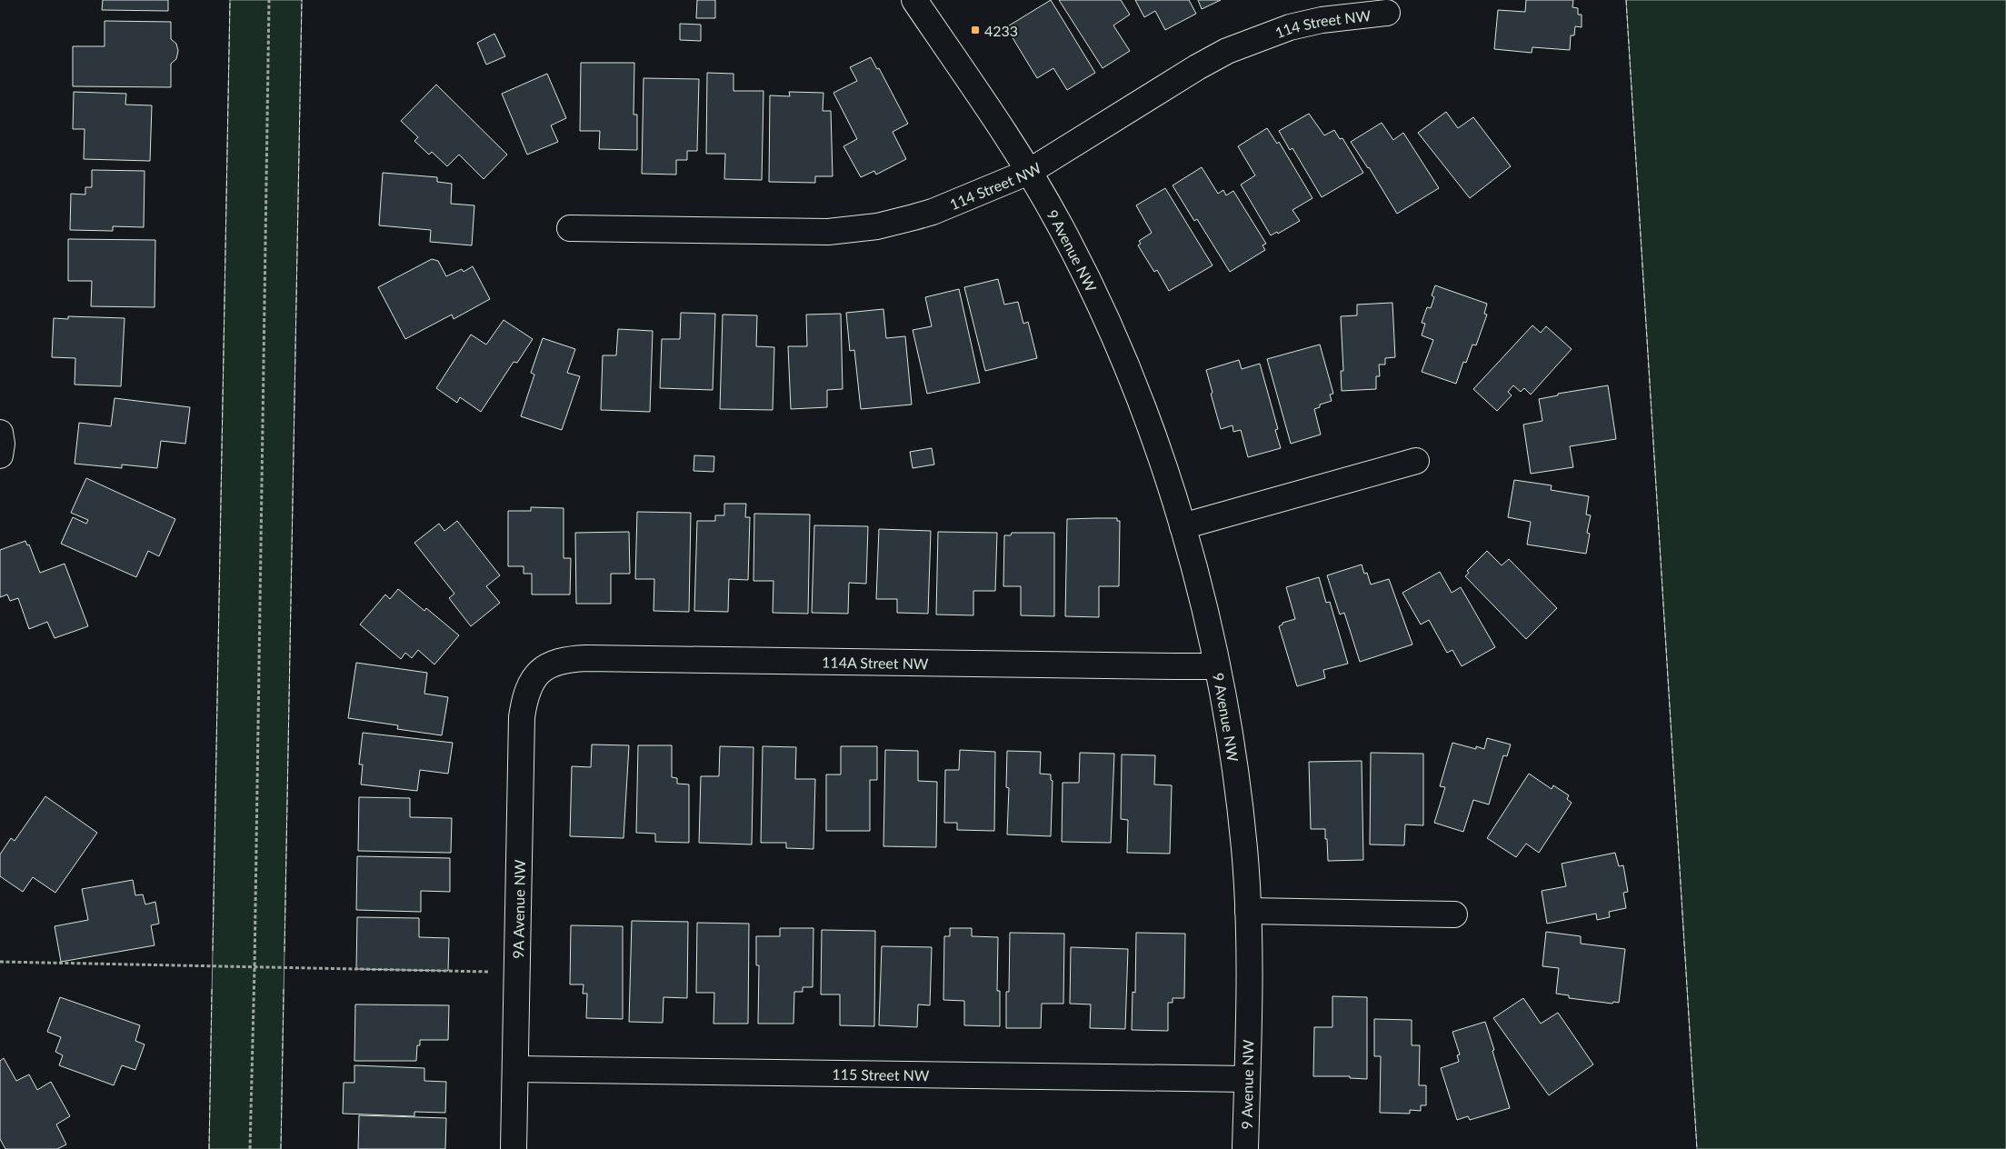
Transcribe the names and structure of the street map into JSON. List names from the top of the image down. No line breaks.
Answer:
{"streets":{"street":["114 Street NW","9 Avenue NW","114A Street NW","9A Avenue NW","115 Street NW"]},"crossings":[["114 Street NW","9 Avenue NW"],["9 Avenue NW","114A Street NW"],["9 Avenue NW","115 Street NW"],["114A Street NW","9A Avenue NW"],["9A Avenue NW","115 Street NW"]],"places":{"transit":["4233"]}}
